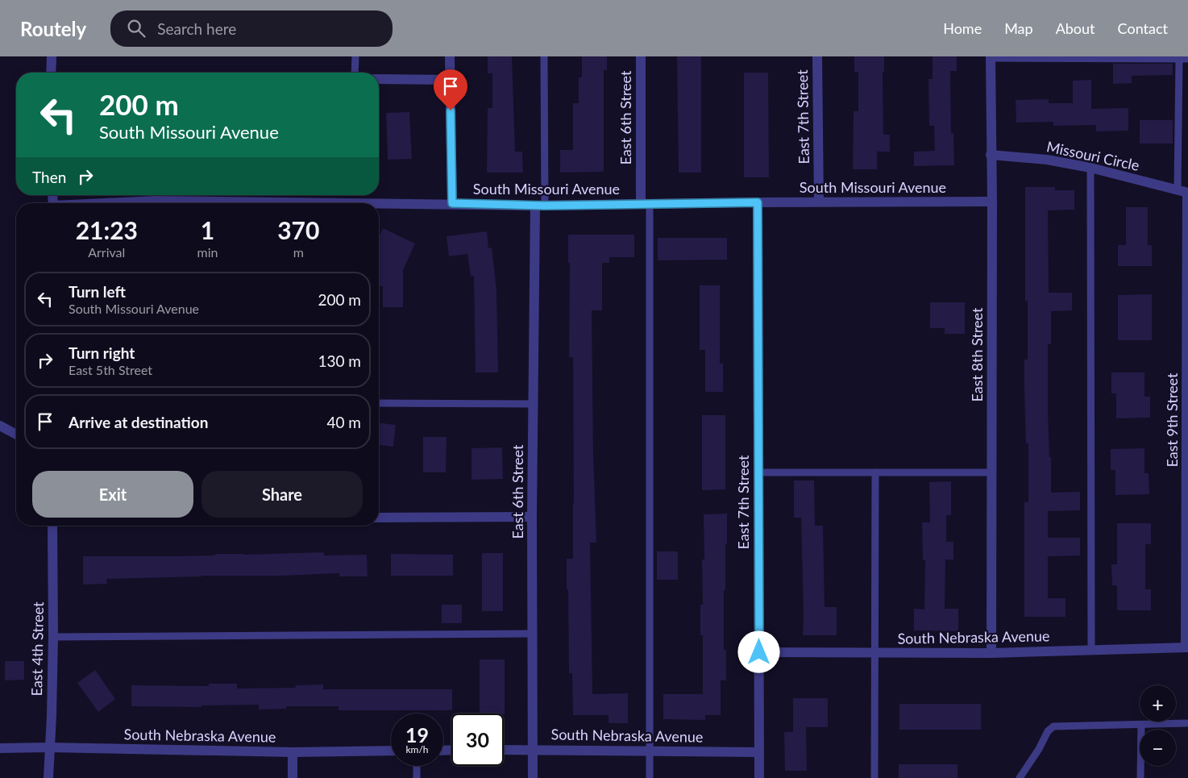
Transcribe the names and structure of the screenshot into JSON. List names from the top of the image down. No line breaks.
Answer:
{"streets":{"street":["East 7th Street","East 6th Street","Missouri Circle","South Missouri Avenue","East 8th Street","East 9th Street","South Nebraska Avenue","East 4th Street"]},"crossings":[["East 7th Street","South Missouri Avenue"],["East 7th Street","South Nebraska Avenue"],["East 6th Street","South Missouri Avenue"],["East 6th Street","South Nebraska Avenue"],["Missouri Circle","East 8th Street"],["Missouri Circle","East 9th Street"],["South Missouri Avenue","East 8th Street"],["East 8th Street","South Nebraska Avenue"],["East 9th Street","South Nebraska Avenue"],["South Nebraska Avenue","East 4th Street"]],"page":{"header":"Routely","search":"Search here","nav":["Home","Map","About","Contact"],"turn":["200 m","South Missouri Avenue"],"then":"Then","eta":["21:23","Arrival","1","min","370","m"],"list":[{"name":"Turn left","note":"South Missouri Avenue","value":"200 m"},{"name":"Turn right","note":"East 5th Street","value":"130 m"},{"name":"Arrive at destination","value":"40 m"}],"buttons":["Exit","Share"],"map_buttons":["+","−"],"speed":"19 km/h","limit":"30"}}
